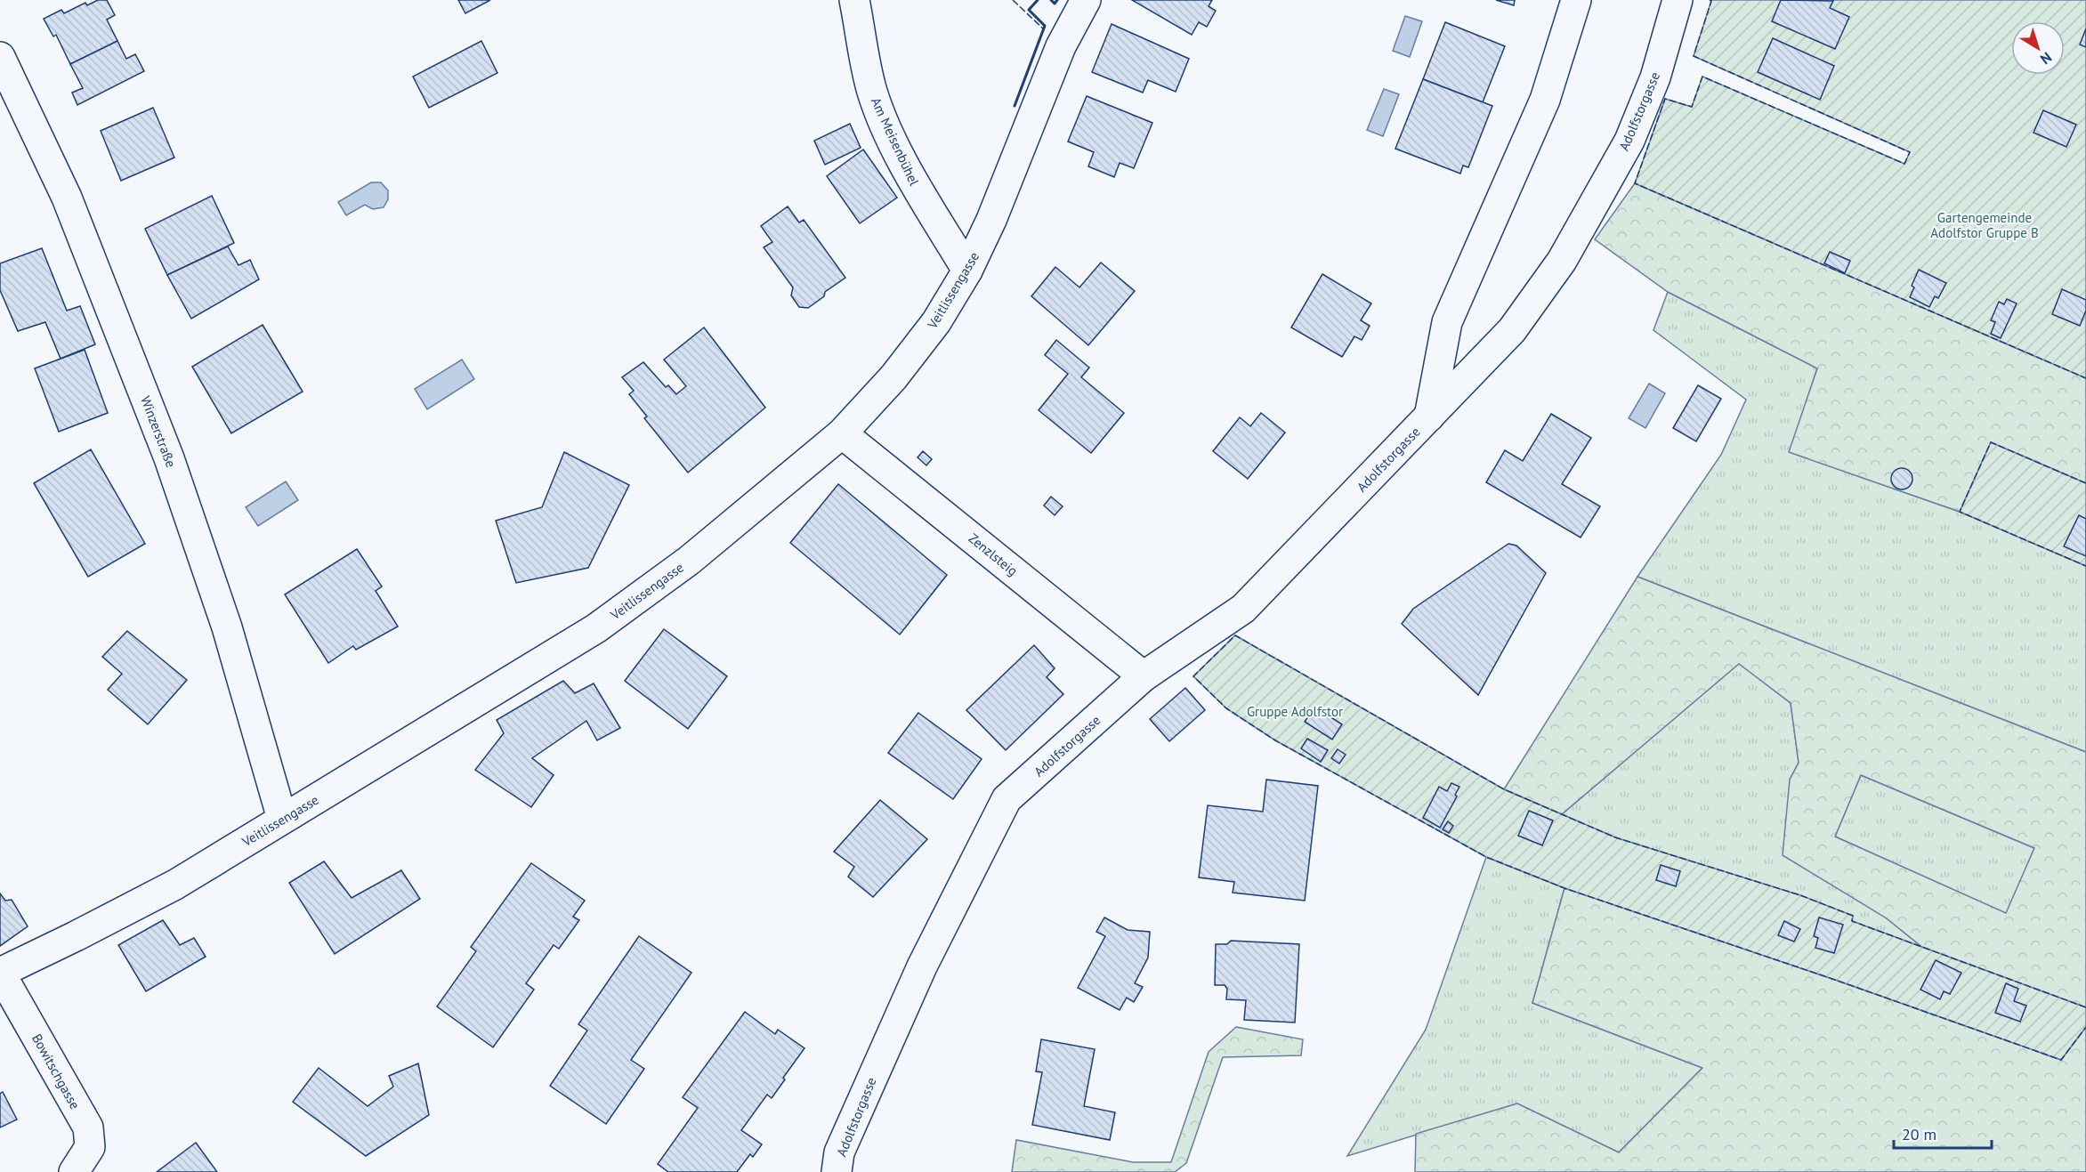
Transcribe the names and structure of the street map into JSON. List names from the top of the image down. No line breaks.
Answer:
{"streets":{"street":["Adolfstorgasse","Am Meisenbühel","Veitlissengasse","Winzerstraße","Zenzlsteig","Bowitschgasse"]},"crossings":[["Adolfstorgasse","Zenzlsteig"],["Am Meisenbühel","Veitlissengasse"],["Veitlissengasse","Winzerstraße"],["Veitlissengasse","Zenzlsteig"],["Veitlissengasse","Bowitschgasse"]],"parks":["Gartengemeinde Adolfstor Gruppe B","Gruppe Adolfstor"],"scale_bar":"20 m","north":"bottom right"}
